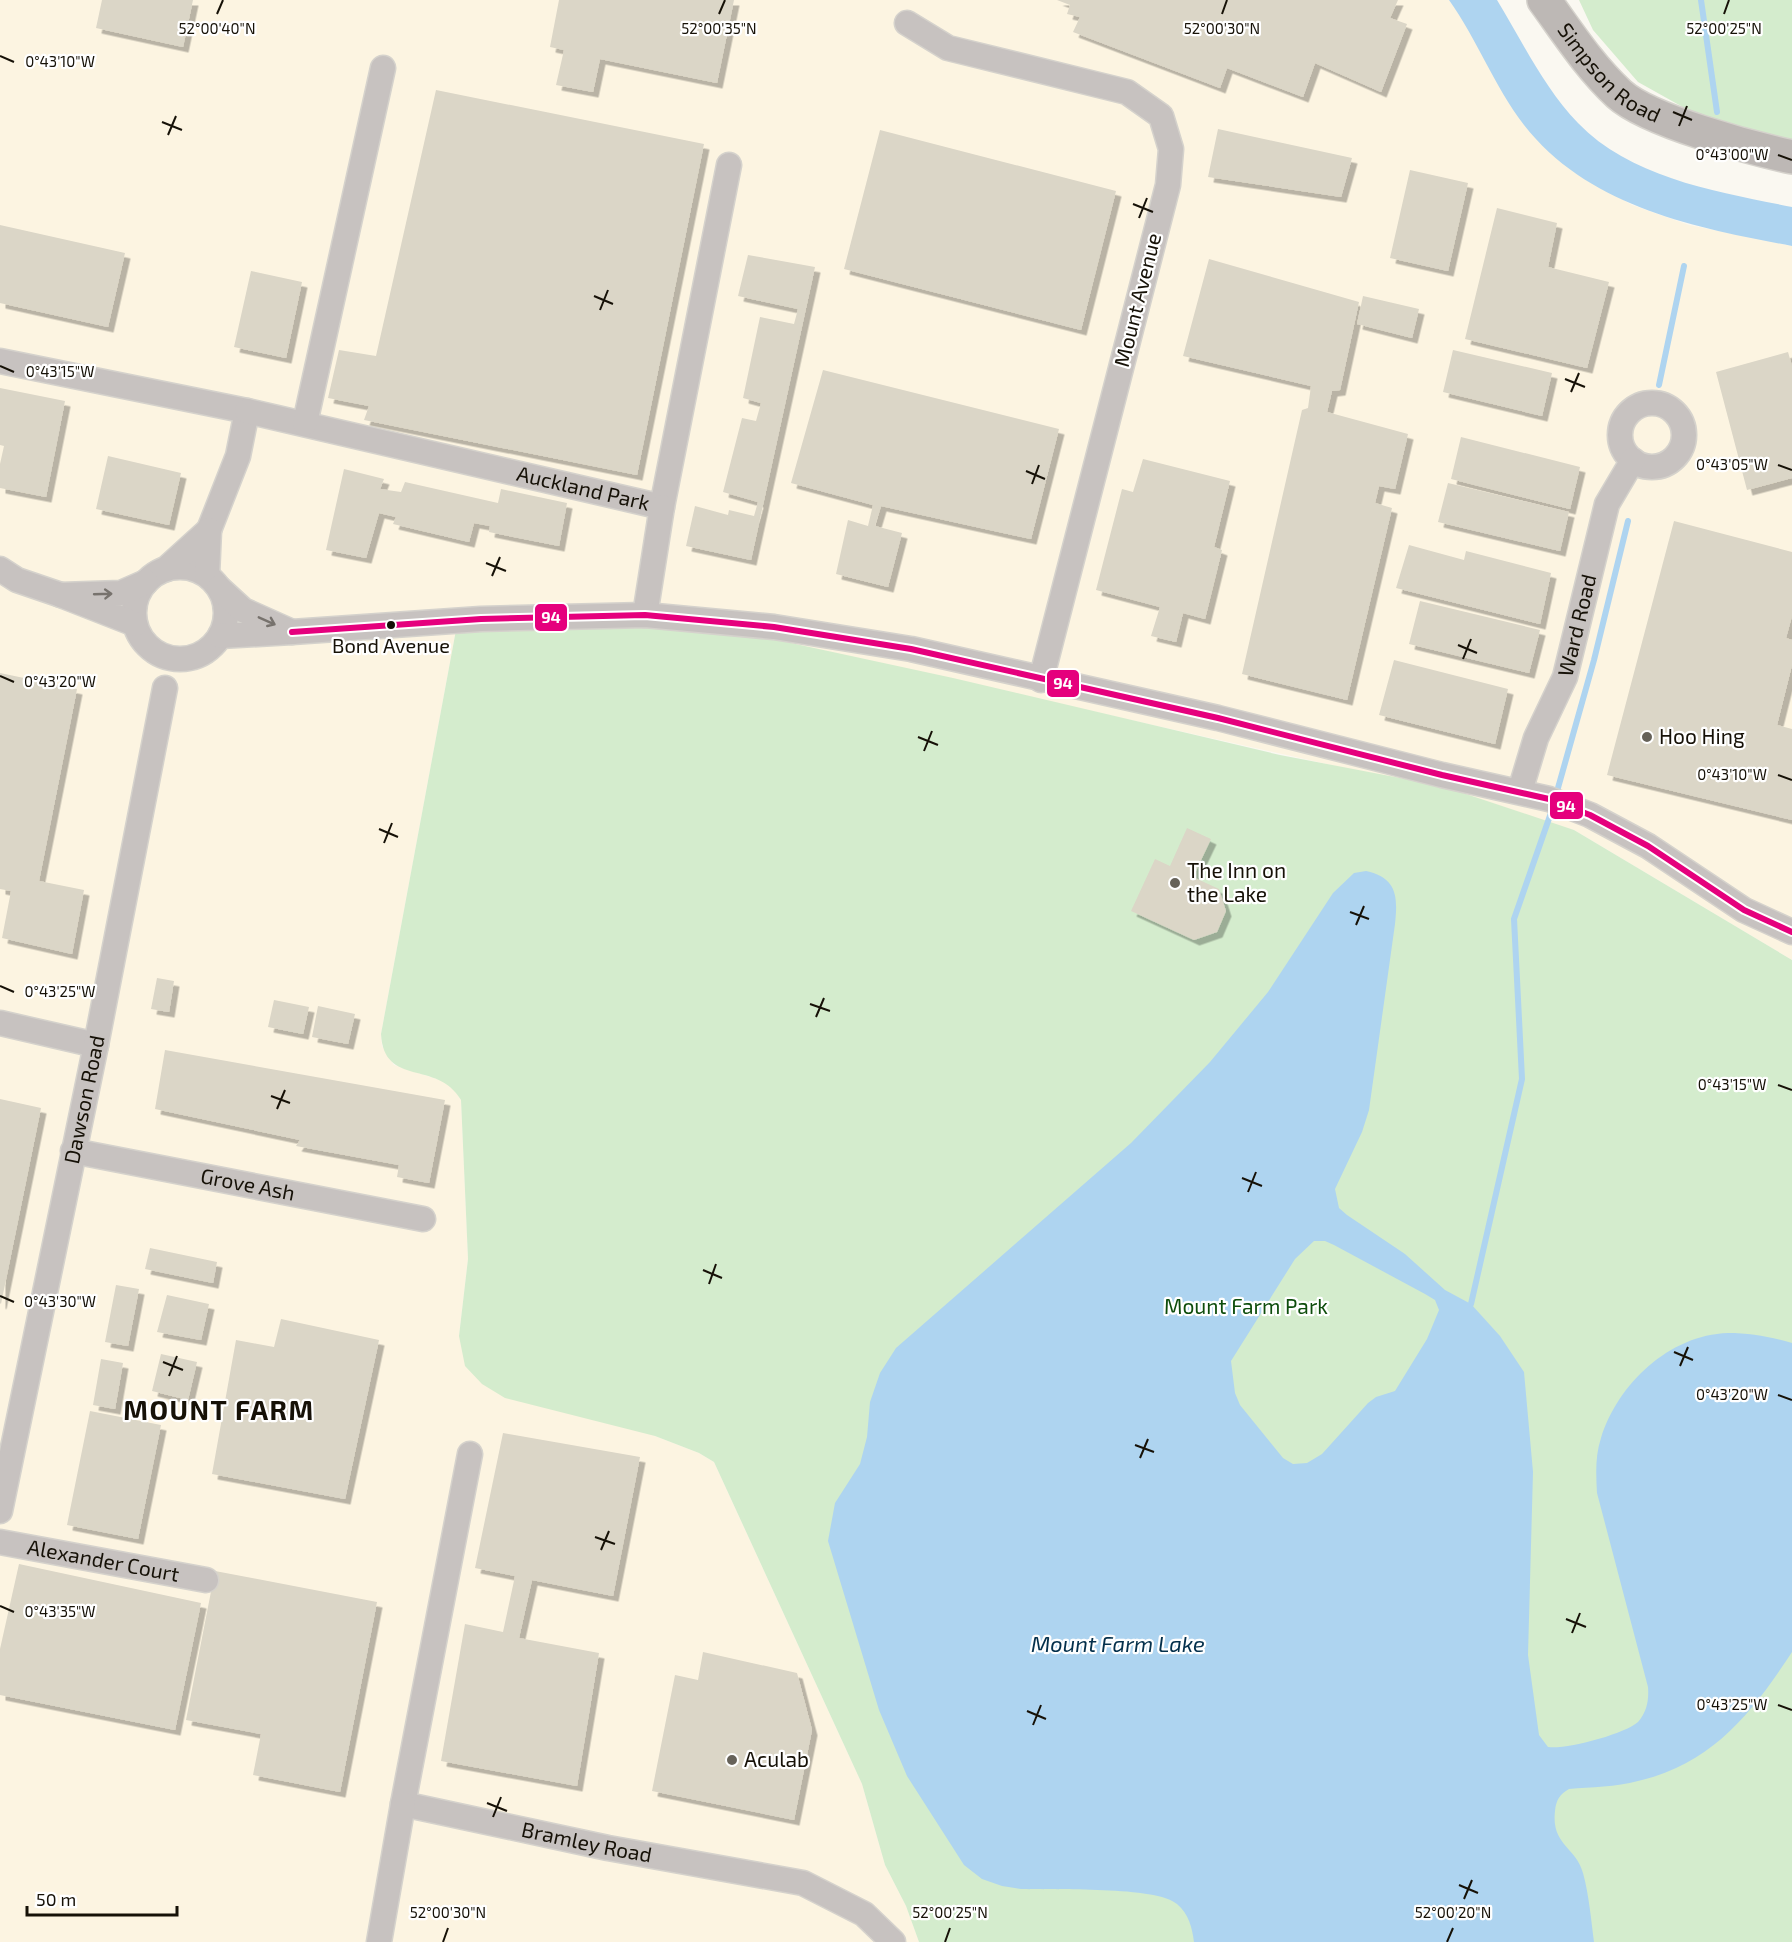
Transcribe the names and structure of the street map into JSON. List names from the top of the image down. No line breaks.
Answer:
{"streets":{"street":["Simpson Road","Mount Avenue","Auckland Park","Ward Road","Dawson Road","Grove Ash","Alexander Court","Bramley Road"]},"crossings":[["Dawson Road","Grove Ash"]],"districts":["MOUNT FARM"],"water":["Mount Farm Lake"],"parks":["Mount Farm Park"],"places":["Bond Avenue","Hoo Hing","The Inn on the Lake","Aculab"],"lines":["transit line 94"],"scale_bar":"50 m","coordinates":["52°00'40\"N","52°00'35\"N","52°00'30\"N","52°00'25\"N","0°43'10\"W","0°43'00\"W","0°43'15\"W","0°43'05\"W","0°43'20\"W","0°43'25\"W","0°43'30\"W","0°43'35\"W","52°00'20\"N"]}
